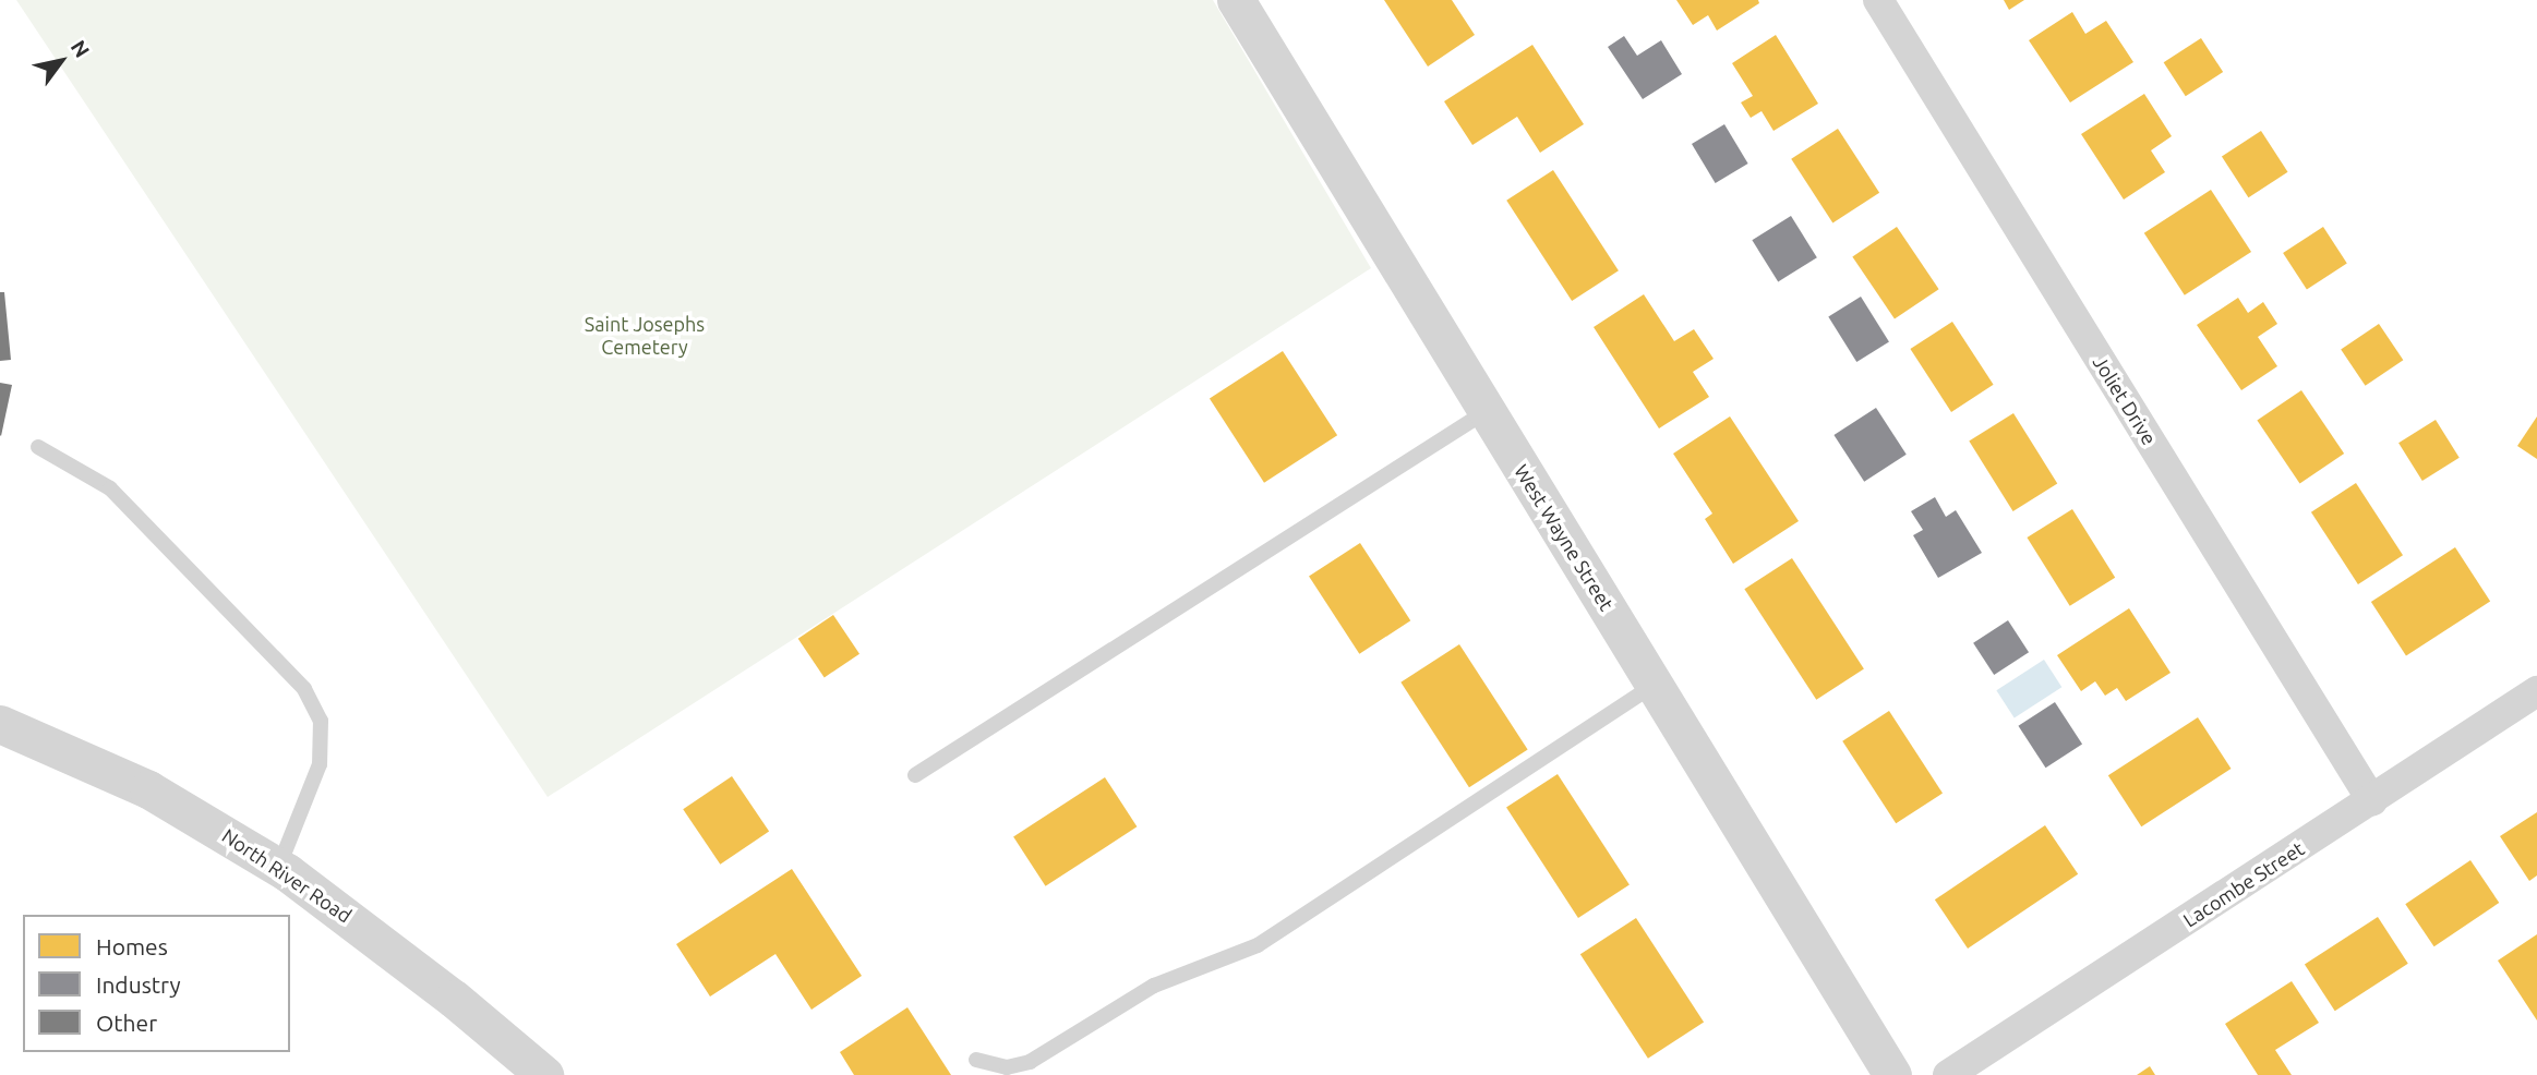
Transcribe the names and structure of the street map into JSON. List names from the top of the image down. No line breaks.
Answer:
{"streets":{"street":["Joliet Drive","West Wayne Street","North River Road","Lacombe Street"]},"crossings":[["Joliet Drive","Lacombe Street"]],"parks":["Saint Josephs Cemetery"],"legend":["Homes","Industry","Other"],"north":"top right"}
